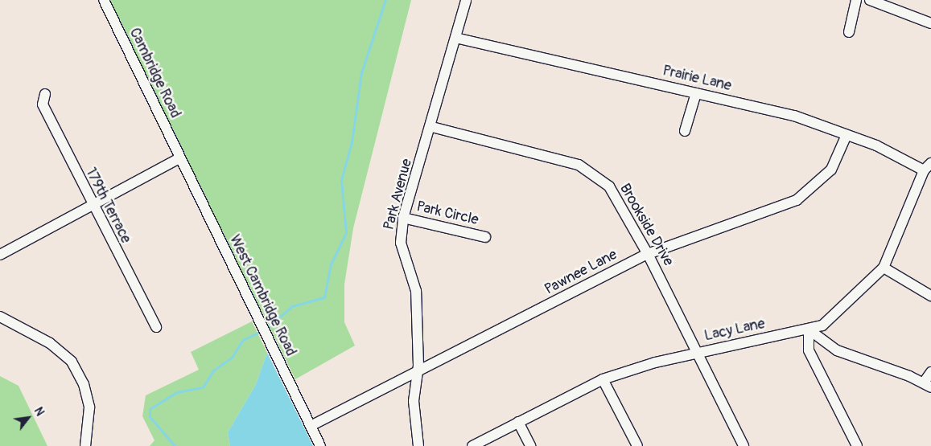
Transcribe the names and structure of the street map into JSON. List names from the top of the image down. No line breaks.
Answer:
{"streets":{"street":["Cambridge Road","Prairie Lane","Park Avenue","179th Terrace","Park Circle","Brookside Drive","Pawnee Lane","West Cambridge Road","Lacy Lane"]},"crossings":[["Cambridge Road","West Cambridge Road"],["Prairie Lane","Park Avenue"],["Prairie Lane","Pawnee Lane"],["Prairie Lane","Lacy Lane"],["Park Avenue","Park Circle"],["Park Avenue","Brookside Drive"],["Park Avenue","Pawnee Lane"],["Brookside Drive","Pawnee Lane"],["Brookside Drive","Lacy Lane"],["Pawnee Lane","West Cambridge Road"]],"north":"top right"}
